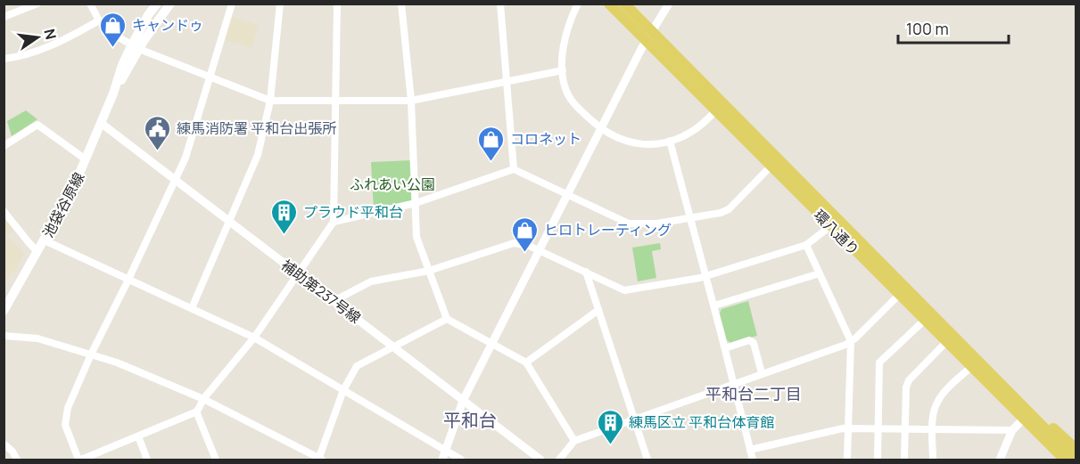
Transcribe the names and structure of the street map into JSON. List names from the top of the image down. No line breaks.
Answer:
{"streets":{"main road":["池袋谷原線","環八通り"],"street":["補助第237号線"]},"crossings":[["池袋谷原線","補助第237号線"]],"districts":["平和台二丁目","平和台"],"parks":["ふれあい公園"],"places":{"shop":["キャンドゥ","コロネット","ヒロトレーティング"],"public building":["練馬消防署 平和台出張所"],"building":["プラウド平和台","練馬区立 平和台体育館"]},"scale_bar":"100 m","north":"right"}
